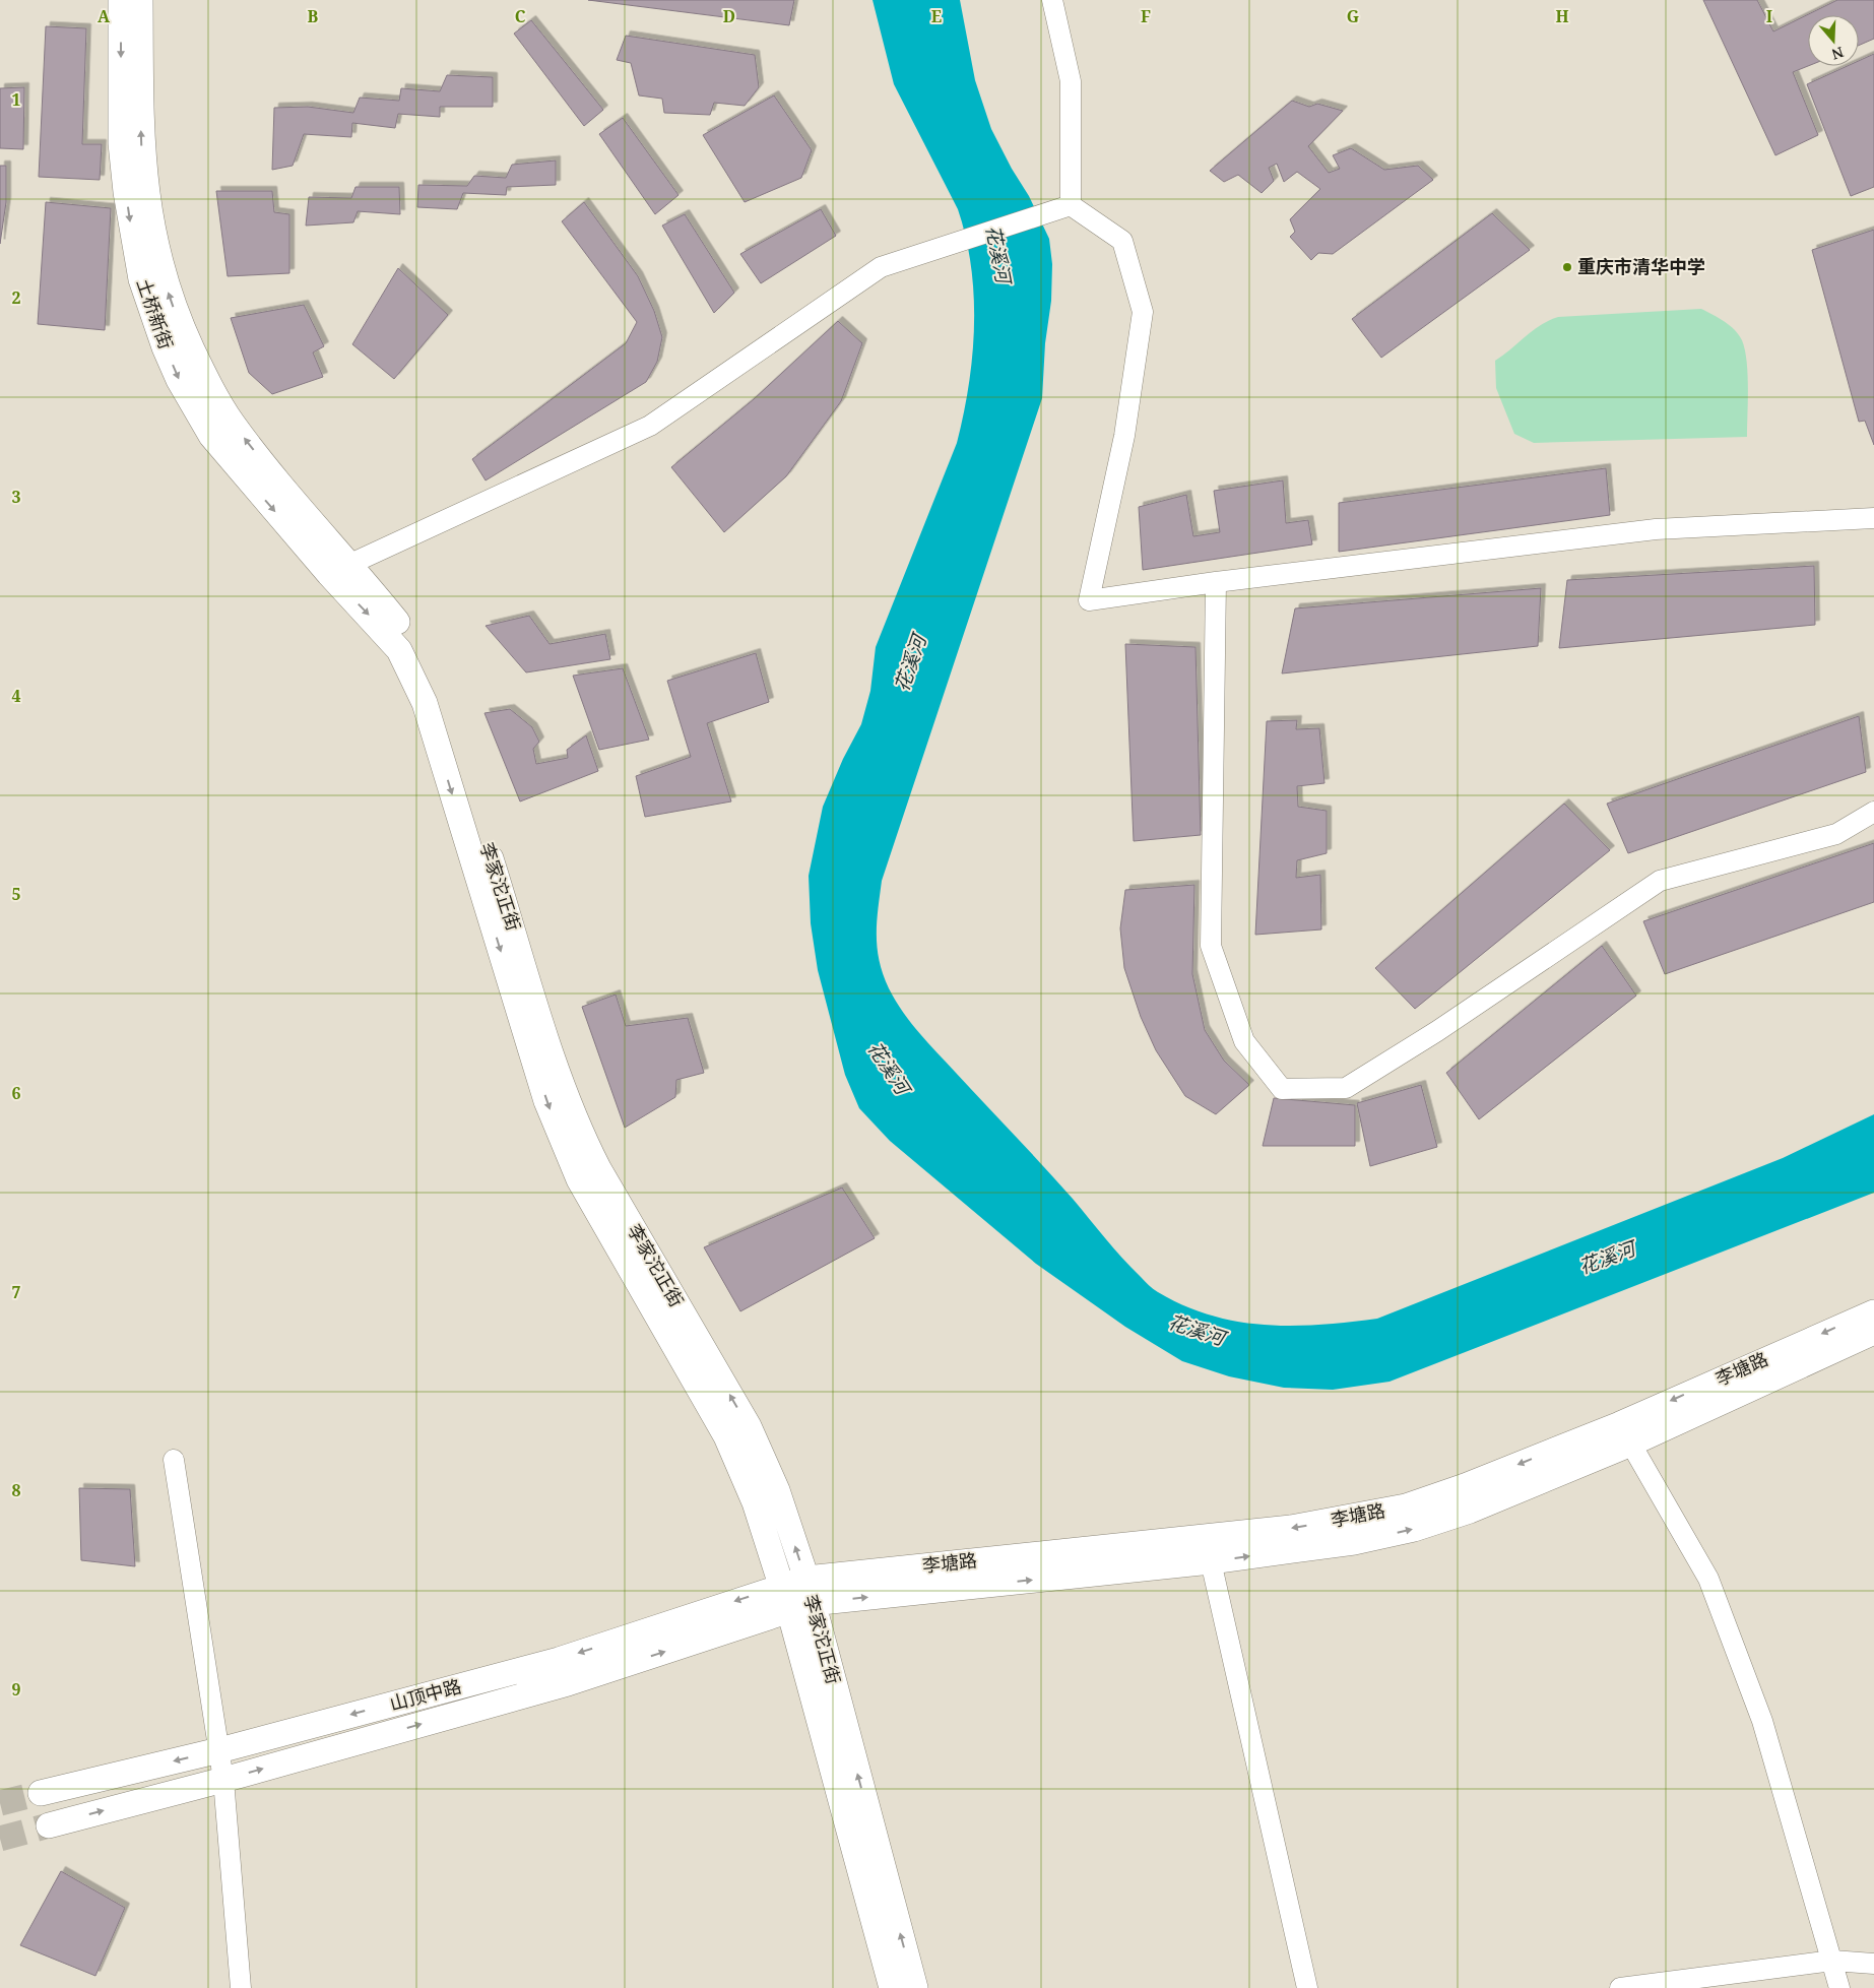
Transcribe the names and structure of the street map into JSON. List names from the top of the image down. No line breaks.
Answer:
{"streets":{"main road":["土桥新街","李家沱正街","李塘路","山顶中路"]},"crossings":[["土桥新街","李家沱正街"],["李家沱正街","李塘路"],["李家沱正街","山顶中路"],["李塘路","山顶中路"]],"water":["花溪河"],"places":["重庆市清华中学"],"north":"bottom","grid":{"columns":["A","B","C","D","E","F","G","H","I"],"rows":["1","2","3","4","5","6","7","8","9"]}}
